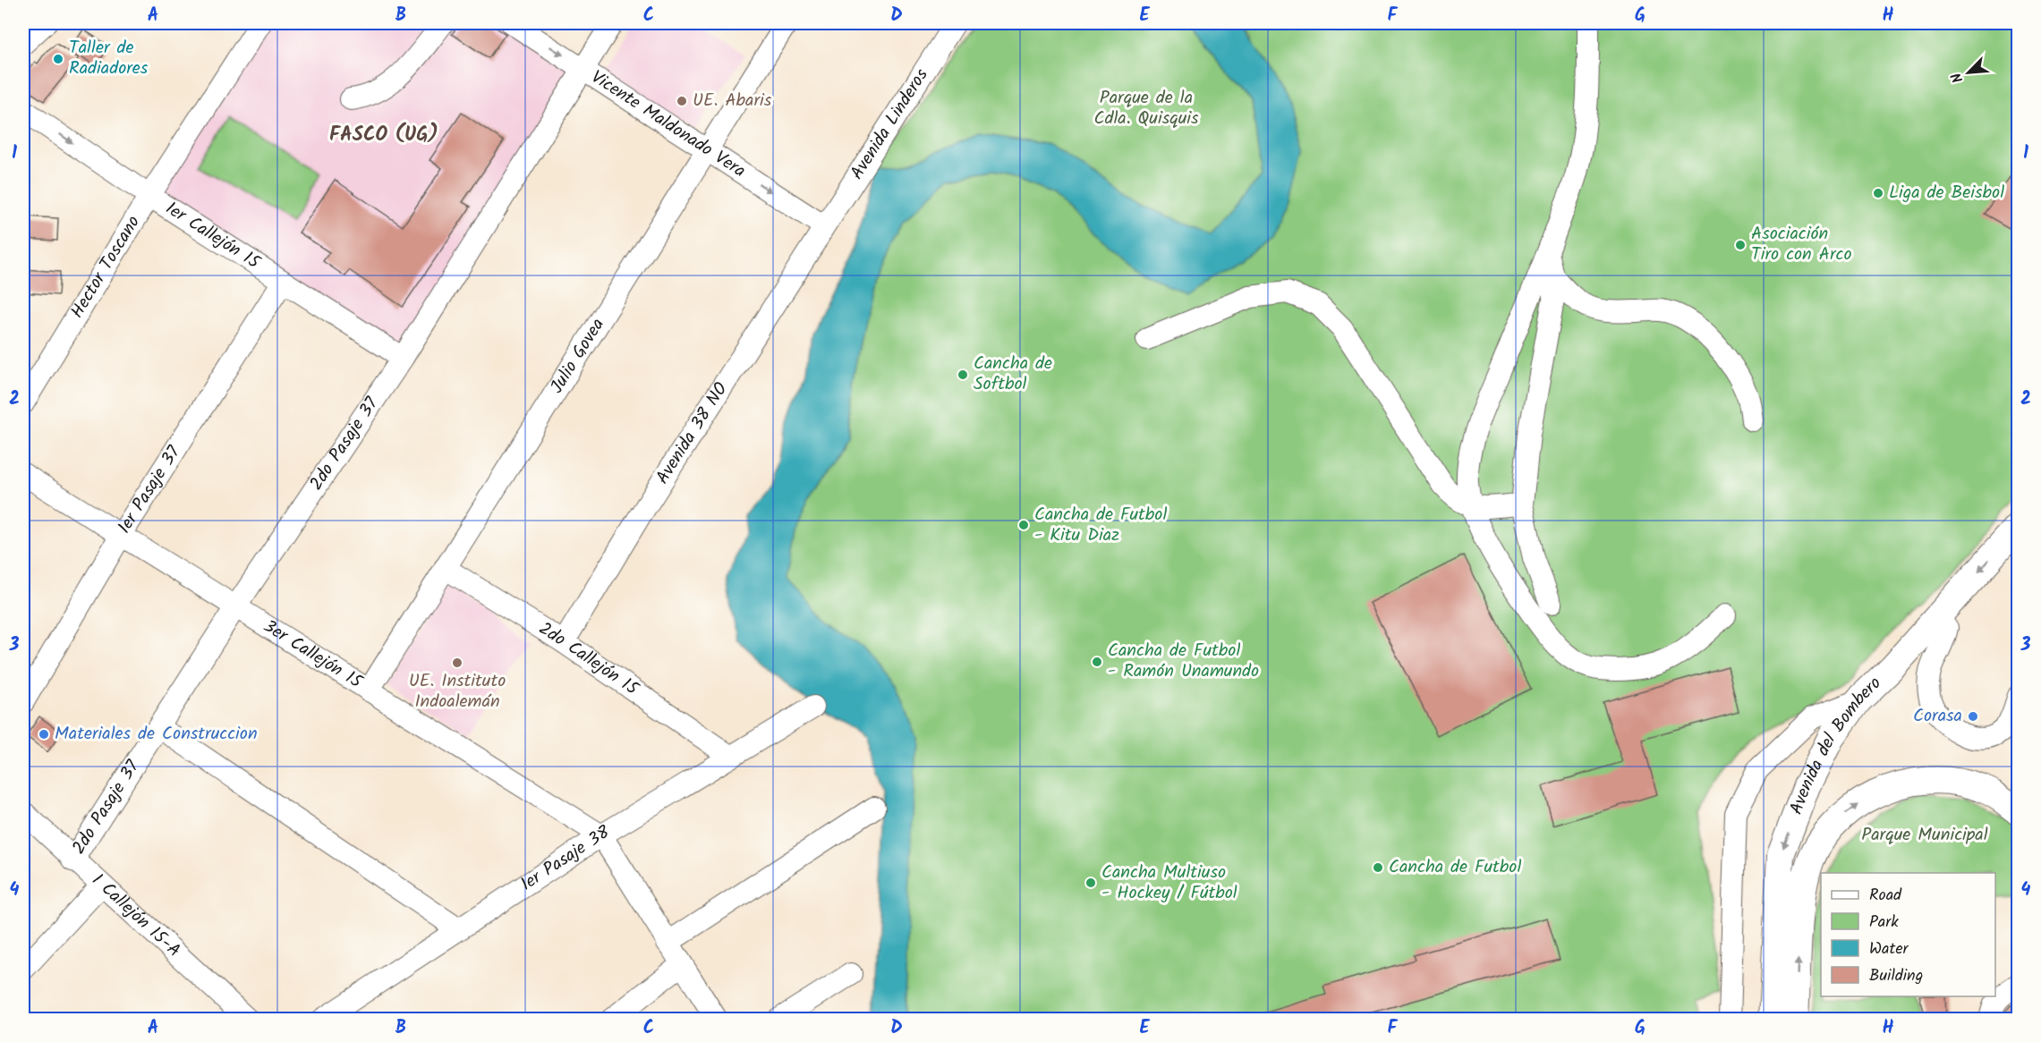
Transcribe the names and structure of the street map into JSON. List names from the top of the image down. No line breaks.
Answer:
{"streets":{"main road":["Avenida del Bombero"],"street":["Vicente Maldonado Vera","Avenida Linderos","1er Callejón 15","Hector Toscano","Julio Govea","Avenida 38 NO","2do Pasaje 37","1er Pasaje 37","3er Callejón 15","2do Callejón 15","1er Pasaje 38","1 Callejón 15-A"]},"crossings":[["Vicente Maldonado Vera","Avenida Linderos"],["Vicente Maldonado Vera","Julio Govea"],["Vicente Maldonado Vera","Avenida 38 NO"],["Vicente Maldonado Vera","2do Pasaje 37"],["Avenida Linderos","Avenida 38 NO"],["1er Callejón 15","Hector Toscano"],["1er Callejón 15","2do Pasaje 37"],["1er Callejón 15","1er Pasaje 37"],["Julio Govea","3er Callejón 15"],["Julio Govea","2do Callejón 15"],["Avenida 38 NO","2do Callejón 15"],["2do Pasaje 37","3er Callejón 15"],["2do Pasaje 37","1 Callejón 15-A"],["1er Pasaje 37","3er Callejón 15"],["3er Callejón 15","1er Pasaje 38"],["2do Callejón 15","1er Pasaje 38"]],"one_way":["Vicente Maldonado Vera","Avenida del Bombero"],"districts":["FASCO (UG)"],"parks":["Parque de la Cdla. Quisquis","Parque Municipal"],"places":["Taller de Radiadores","UE. Abaris","Liga de Beisbol","Asociación Tiro con Arco","Cancha de Softbol","Cancha de Futbol - Kitu Diaz","Cancha de Futbol - Ramón Unamundo","UE. Instituto Indoalemán","Corasa","Materiales de Construccion","Cancha de Futbol","Cancha Multiuso - Hockey / Fútbol"],"legend":["Road","Park","Water","Building"],"north":"bottom left","grid":{"columns":["A","B","C","D","E","F","G","H"],"rows":["1","2","3","4"]}}
